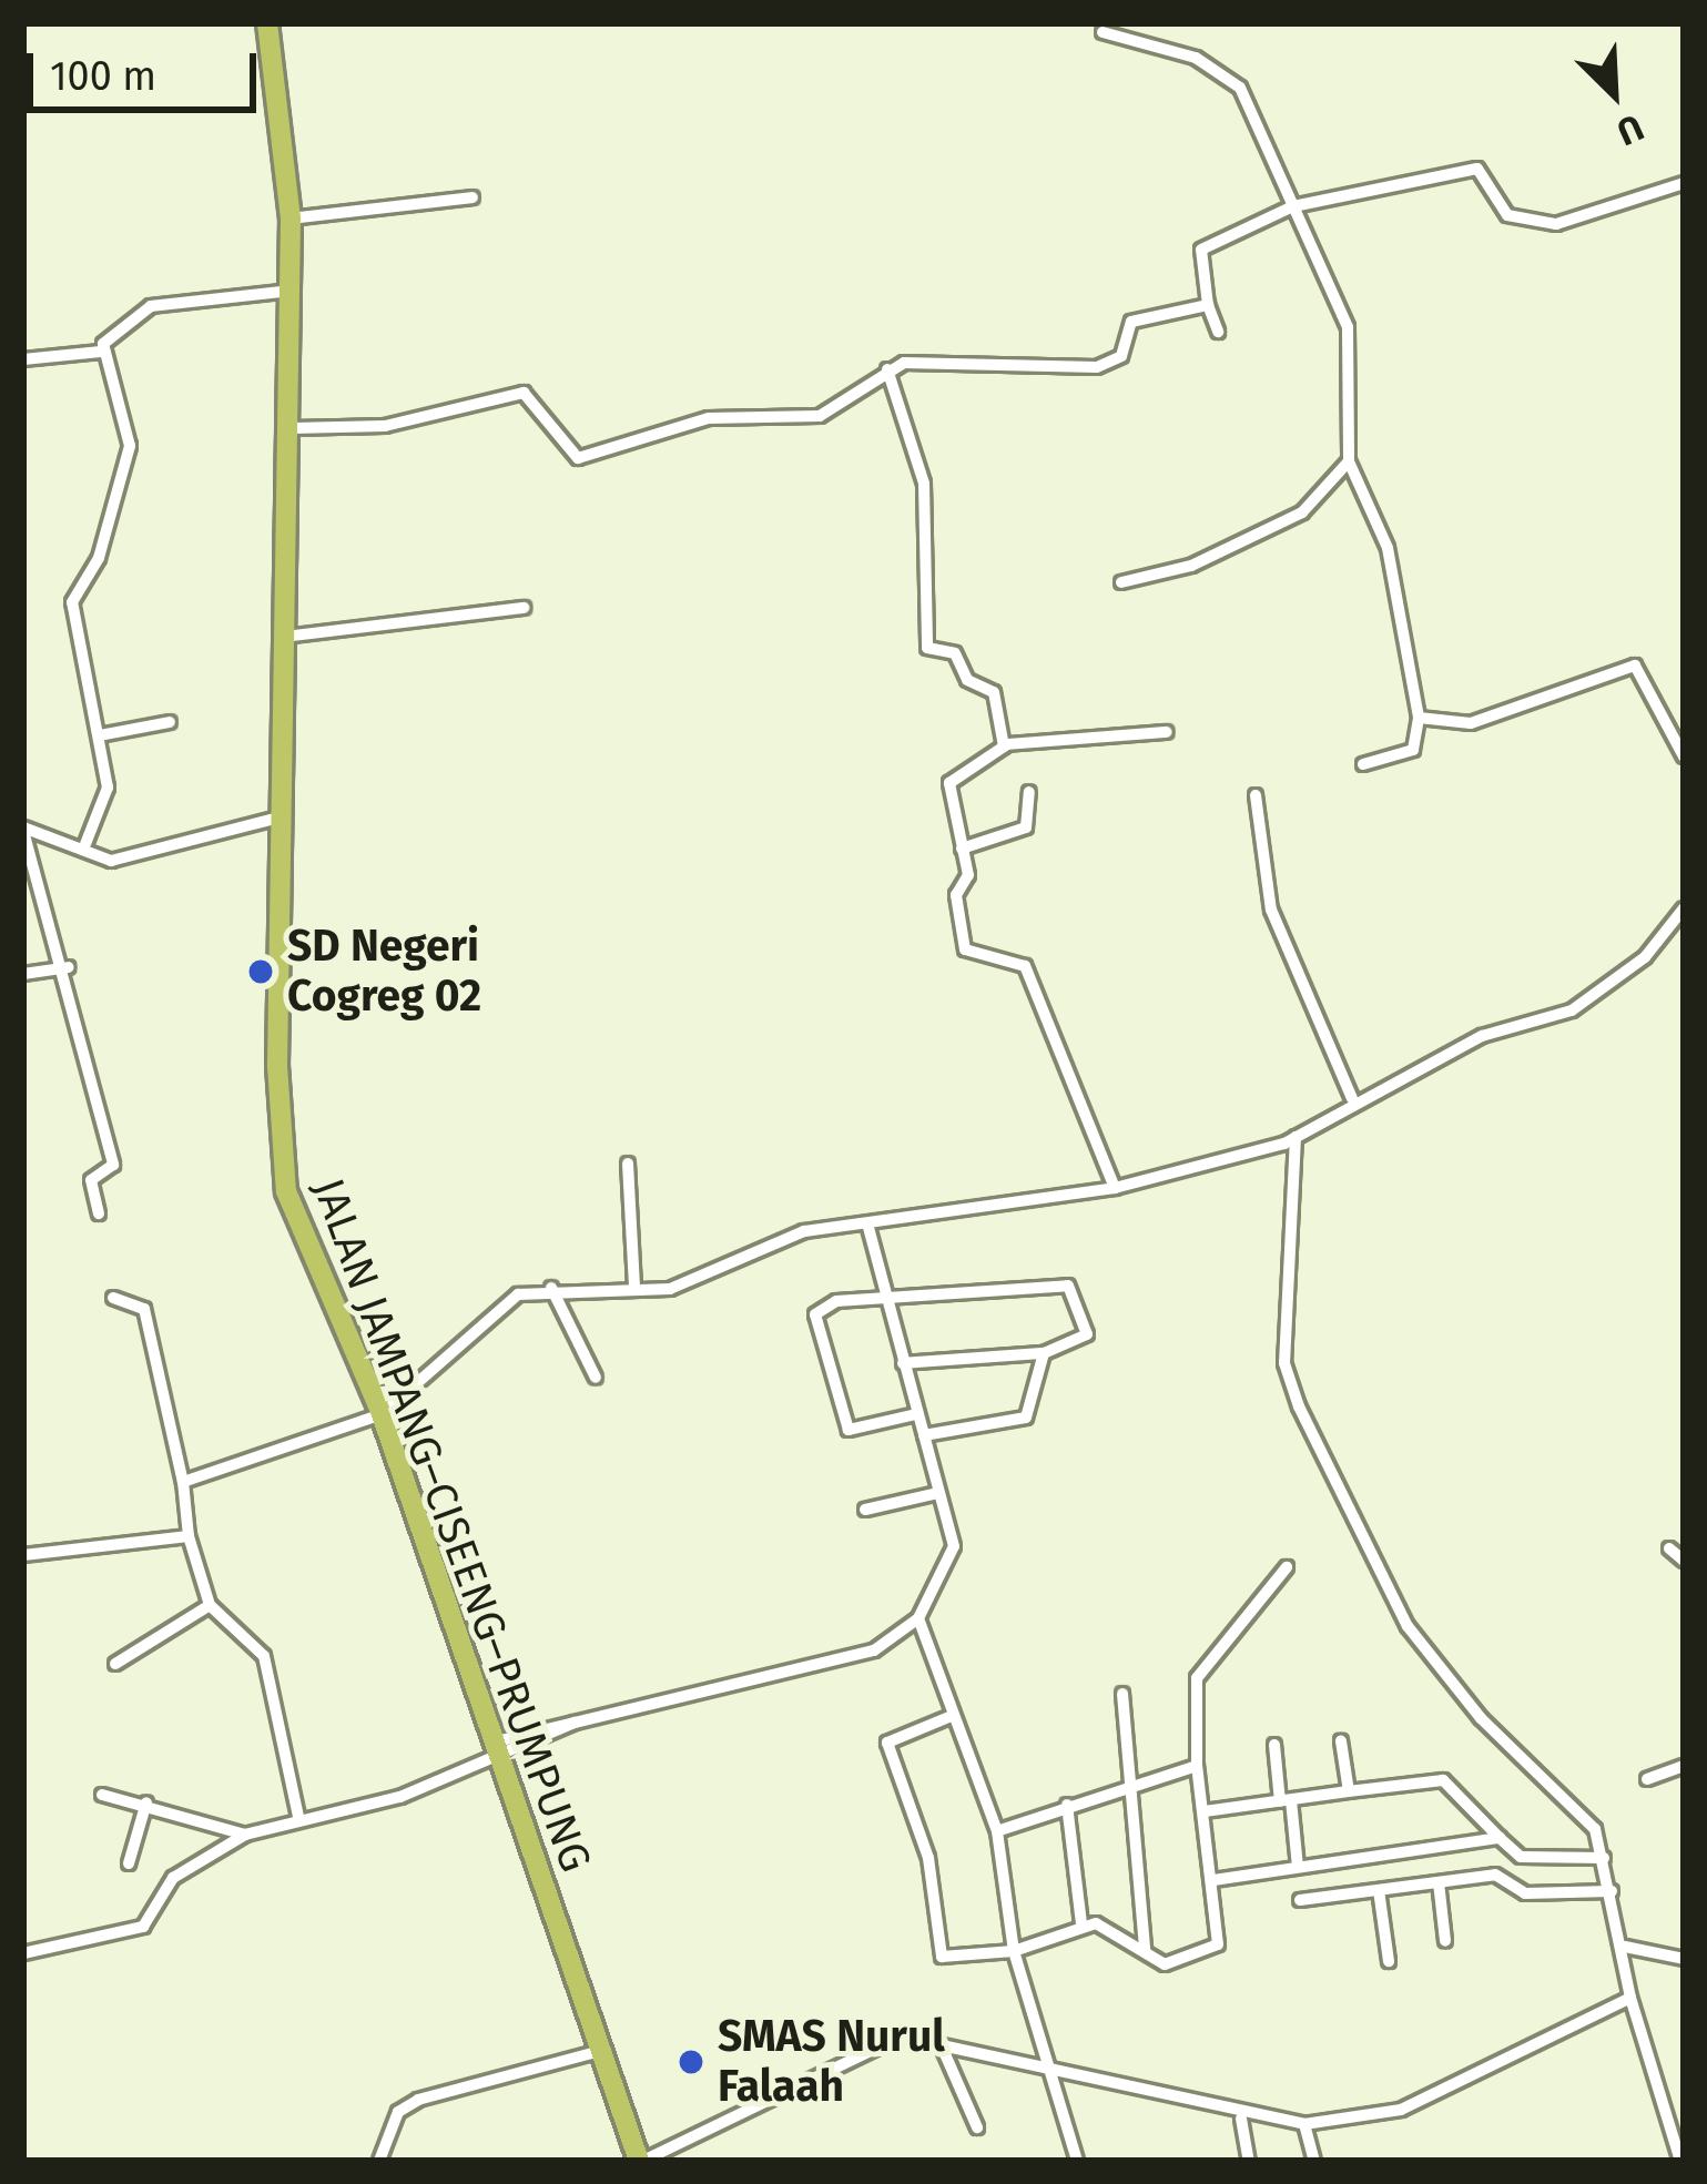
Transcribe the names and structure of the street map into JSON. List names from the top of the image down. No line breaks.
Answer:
{"streets":{"main road":["JALAN JAMPANG–CISEENG–PRUMPUNG"]},"places":["SD Negeri Cogreg 02","SMAS Nurul Falaah"],"scale_bar":"100 m","north":"bottom right"}
